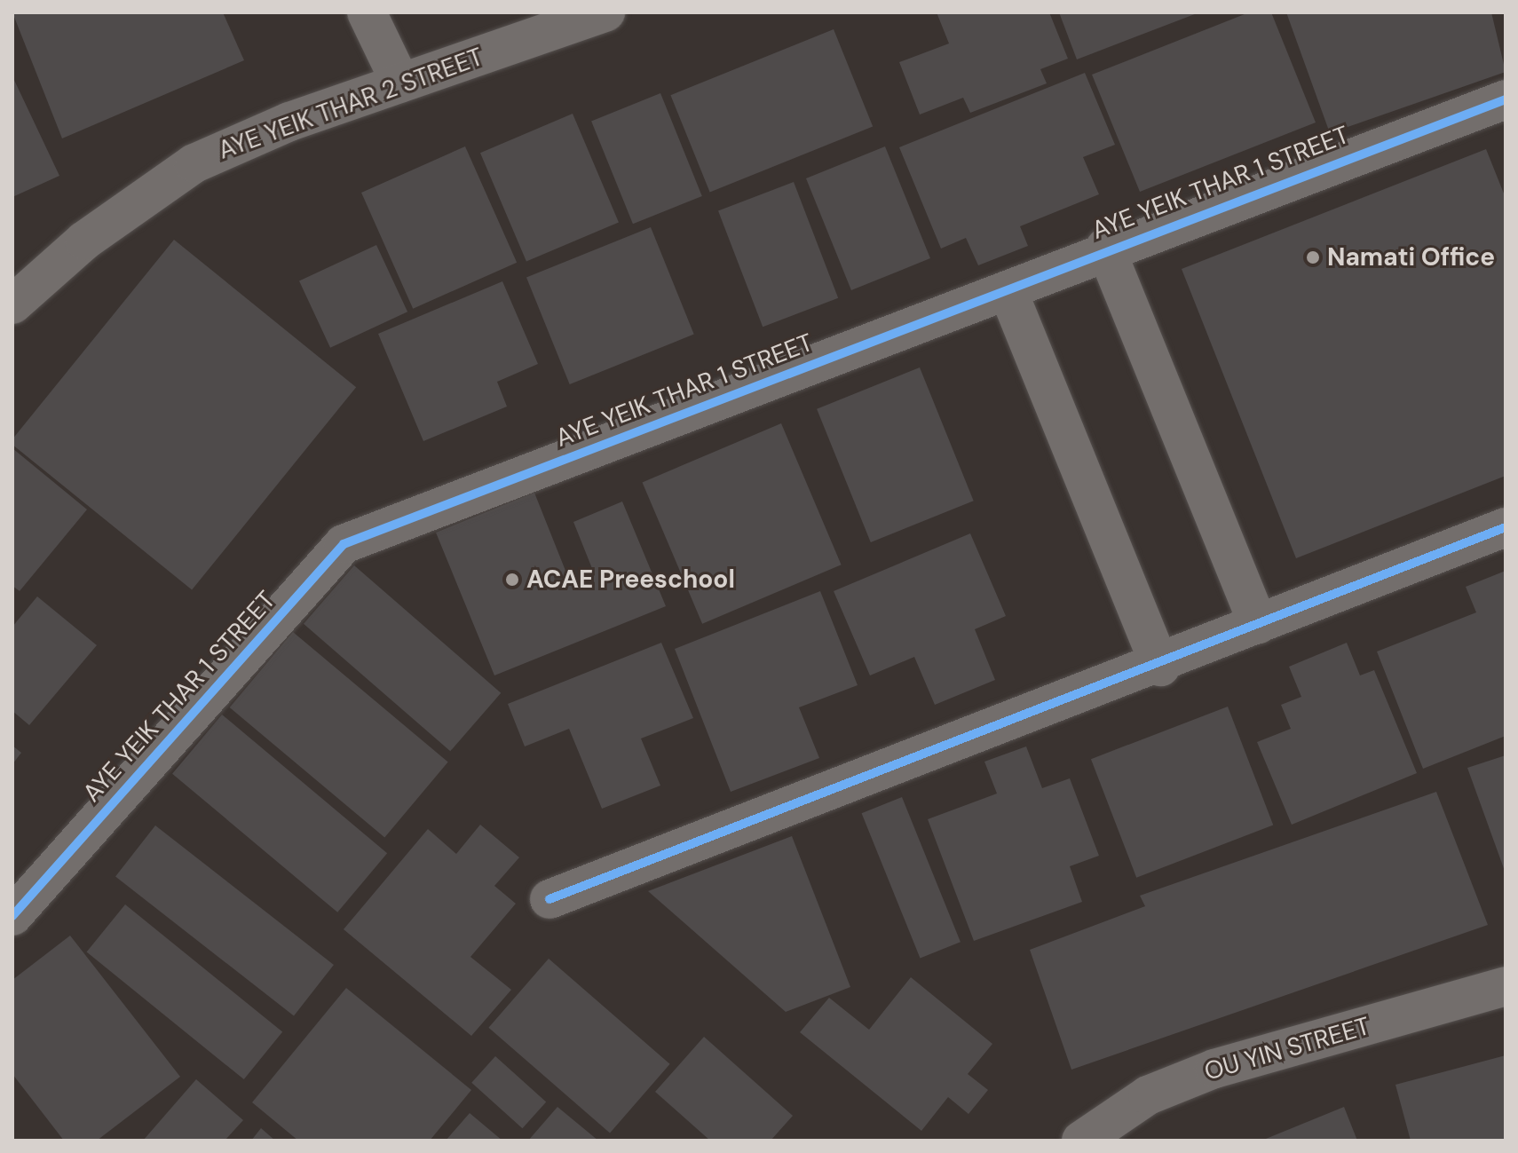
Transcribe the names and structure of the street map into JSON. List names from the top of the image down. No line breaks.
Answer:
{"streets":{"street":["AYE YEIK THAR 2 STREET","AYE YEIK THAR 1 STREET","OU YIN STREET"]},"places":["Namati Office","ACAE Preeschool"]}
